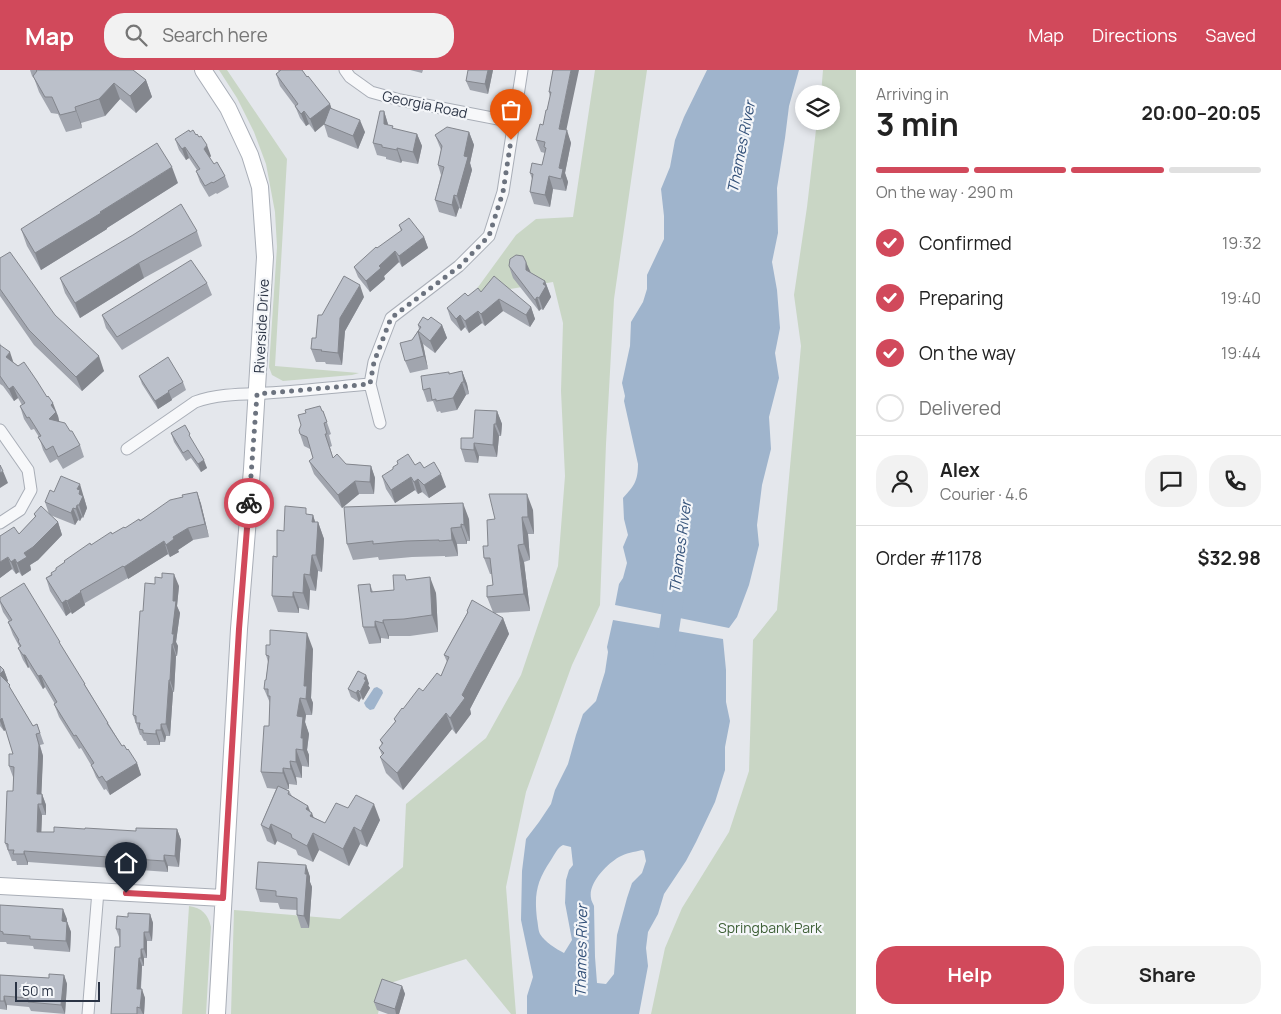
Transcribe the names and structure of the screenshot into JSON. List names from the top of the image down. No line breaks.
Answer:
{"streets":{"main road":["Riverside Drive"],"street":["Georgia Road"]},"water":["Thames River"],"parks":["Springbank Park"],"scale_bar":"50 m","page":{"header":"Map","search":"Search here","nav":["Map","Directions","Saved"],"heading":["3 min","Arriving in","20:00–20:05"],"panel":["Alex","Courier · 4.6","Order #1178","$32.98"],"bar":"On the way · 290 m","list":[["Confirmed","19:32"],["Preparing","19:40"],["On the way","19:44"],"Delivered"],"buttons":["Help","Share"],"scale":"50 m"}}
